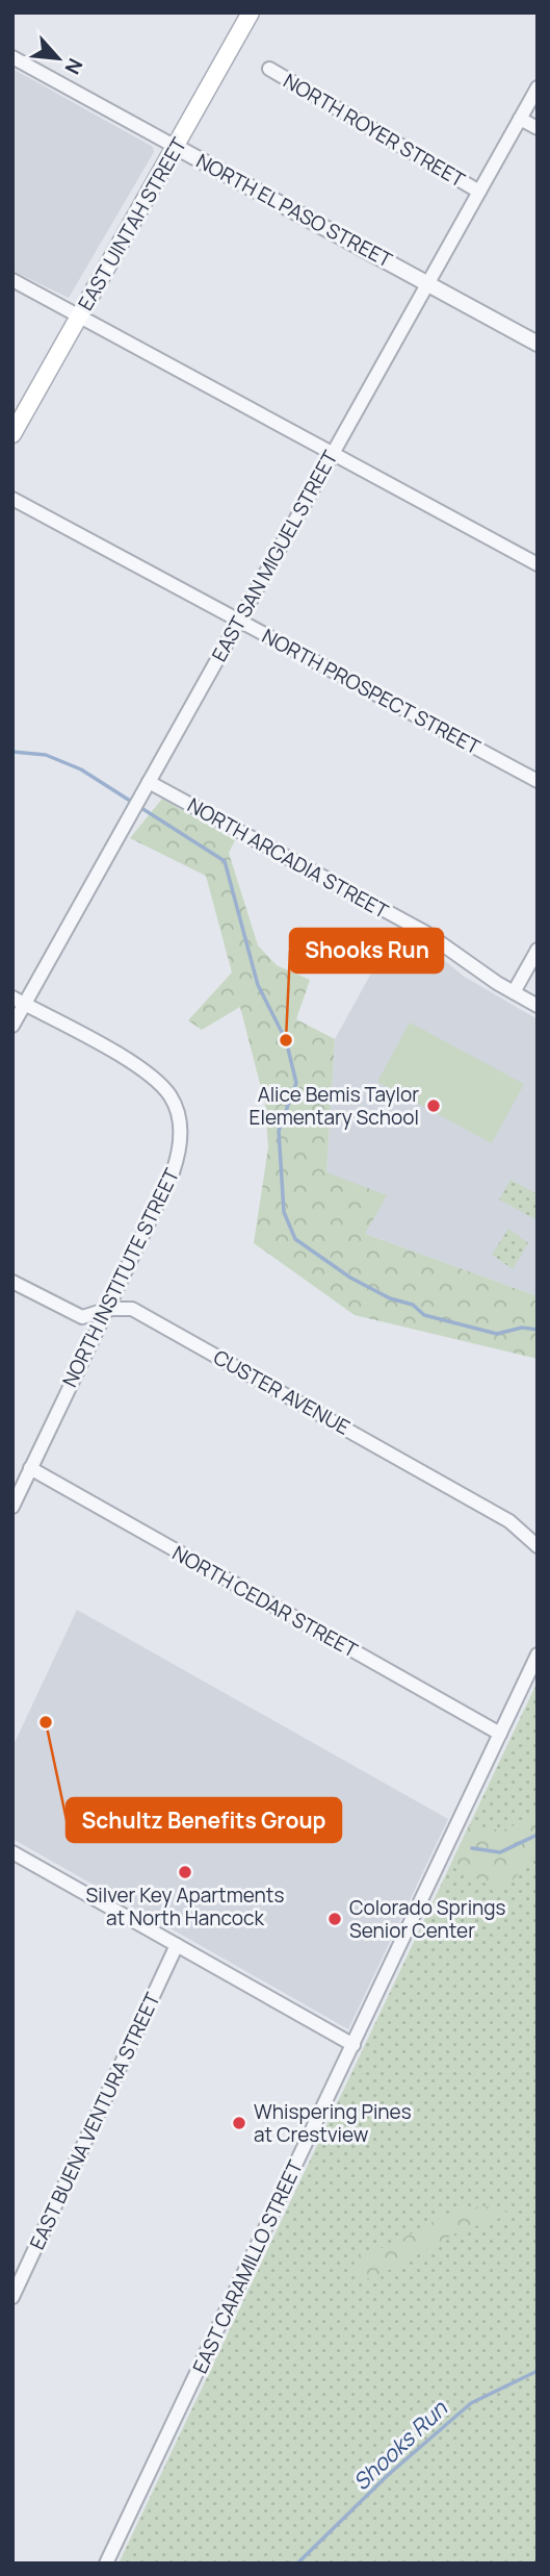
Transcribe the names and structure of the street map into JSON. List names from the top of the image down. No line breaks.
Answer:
{"streets":{"main road":["EAST UINTAH STREET"],"street":["NORTH ROYER STREET","NORTH EL PASO STREET","EAST SAN MIGUEL STREET","NORTH PROSPECT STREET","NORTH ARCADIA STREET","NORTH INSTITUTE STREET","CUSTER AVENUE","NORTH CEDAR STREET","EAST BUENA VENTURA STREET","EAST CARAMILLO STREET"]},"crossings":[["NORTH ROYER STREET","EAST SAN MIGUEL STREET"],["NORTH EL PASO STREET","EAST UINTAH STREET"],["NORTH EL PASO STREET","EAST SAN MIGUEL STREET"],["EAST SAN MIGUEL STREET","NORTH PROSPECT STREET"],["EAST SAN MIGUEL STREET","NORTH ARCADIA STREET"],["EAST SAN MIGUEL STREET","NORTH INSTITUTE STREET"],["NORTH INSTITUTE STREET","CUSTER AVENUE"],["NORTH INSTITUTE STREET","NORTH CEDAR STREET"],["NORTH CEDAR STREET","EAST CARAMILLO STREET"]],"water":["Shooks Run"],"places":["Shooks Run","Alice Bemis Taylor Elementary School","Schultz Benefits Group","Silver Key Apartments at North Hancock","Colorado Springs Senior Center","Whispering Pines at Crestview"],"north":"bottom right"}
